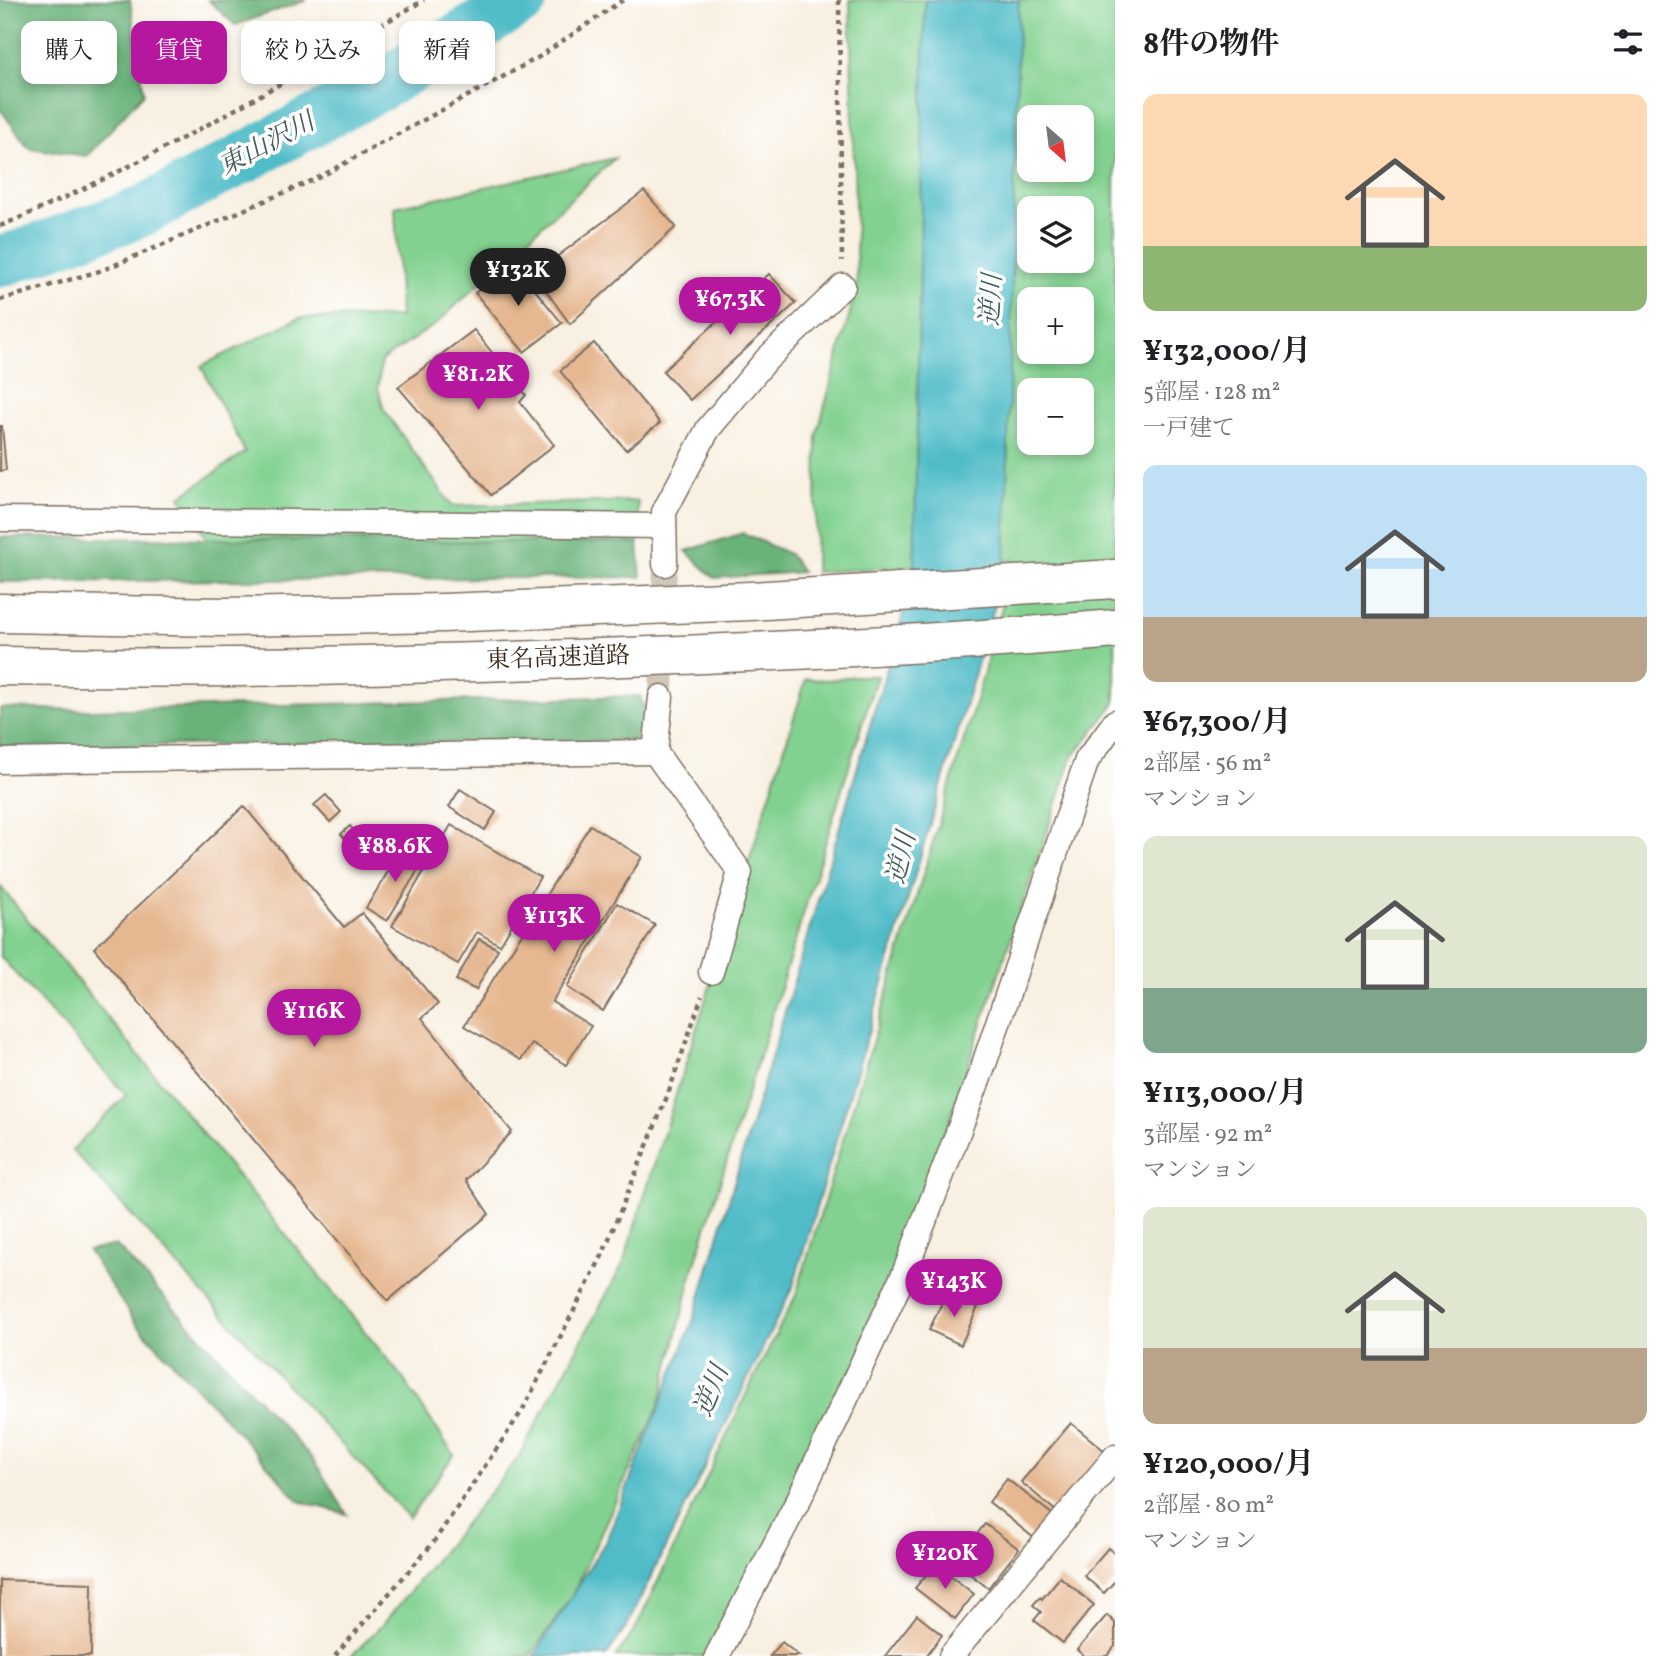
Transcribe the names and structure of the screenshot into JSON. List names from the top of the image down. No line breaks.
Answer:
{"streets":{"highway":["東名高速道路"]},"water":["東山沢川","逆川"],"north":"bottom right","page":{"heading":"8件の物件","chip":["購入","賃貸","絞り込み","新着"],"list":[{"name":"¥132,000/月","note":"5部屋 · 128 m² · 一戸建て"},{"name":"¥67,300/月","note":"2部屋 · 56 m² · マンション"},{"name":"¥113,000/月","note":"3部屋 · 92 m² · マンション"},{"name":"¥120,000/月","note":"2部屋 · 80 m² · マンション"}],"map_buttons":["+","−"],"price":["¥132K","¥67.3K","¥81.2K","¥88.6K","¥113K","¥116K","¥143K","¥120K"]}}
